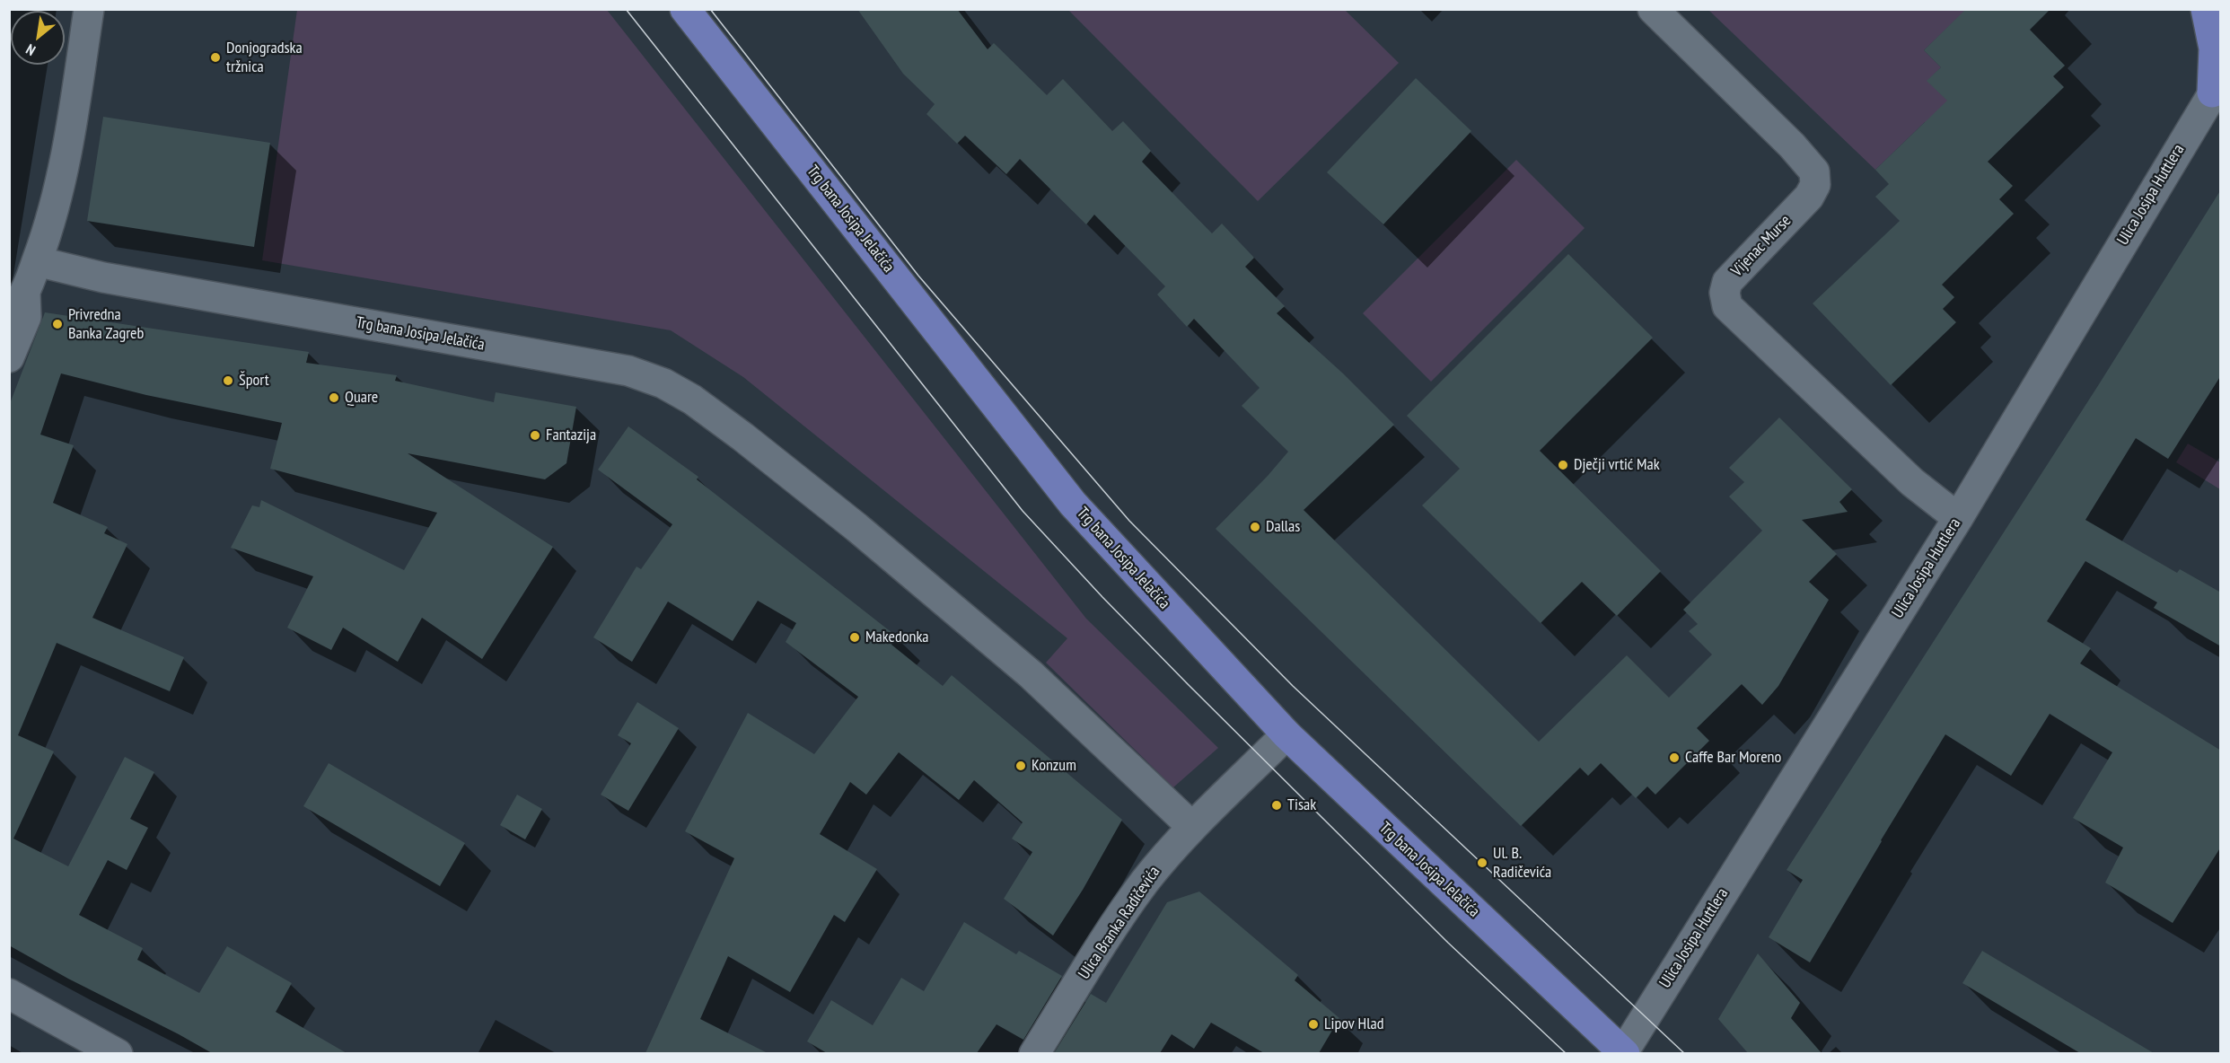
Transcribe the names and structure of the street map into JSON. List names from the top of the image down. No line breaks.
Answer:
{"streets":{"main road":["Trg bana Josipa Jelačića"],"street":["Ulica Josipa Huttlera","Vijenac Murse","Ulica Branka Radičevića"]},"crossings":[["Ulica Josipa Huttlera","Trg bana Josipa Jelačića"],["Ulica Josipa Huttlera","Vijenac Murse"],["Trg bana Josipa Jelačića","Ulica Branka Radičevića"]],"places":["Donjogradska tržnica","Privredna Banka Zagreb","Šport","Quare","Fantazija","Dječji vrtić Mak","Dallas","Makedonka","Caffe Bar Moreno","Konzum","Tisak","Ul. B. Radičevića","Lipov Hlad"],"north":"bottom left"}
